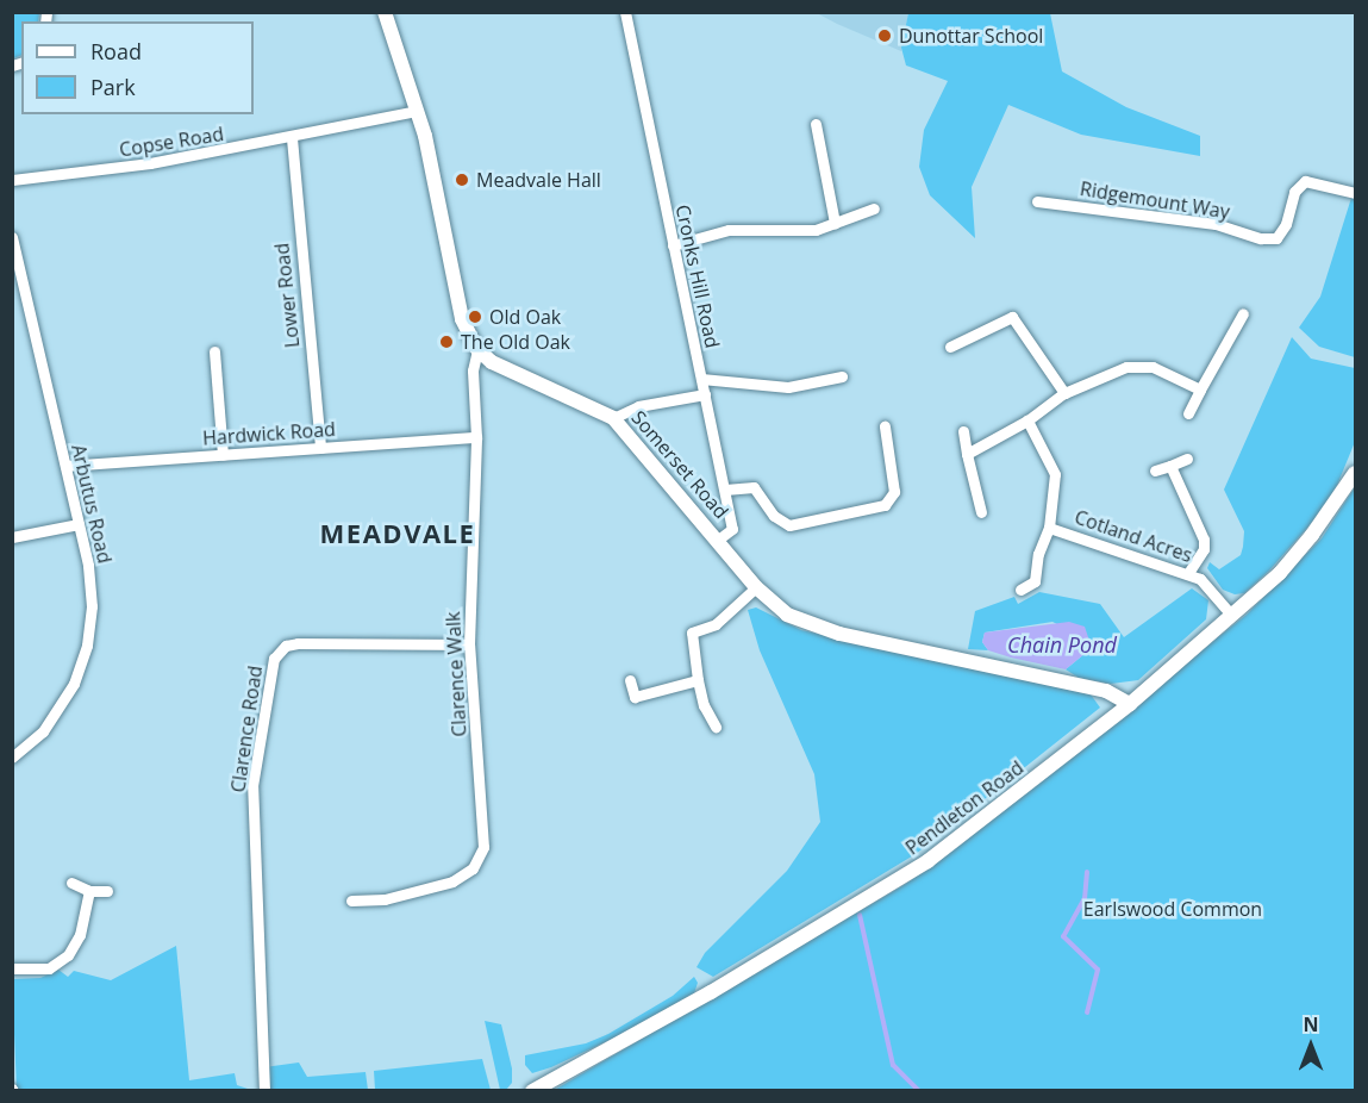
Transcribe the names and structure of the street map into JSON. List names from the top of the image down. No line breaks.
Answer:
{"streets":{"street":["Copse Road","Ridgemount Way","Cronks Hill Road","Lower Road","Hardwick Road","Somerset Road","Arbutus Road","Cotland Acres","Clarence Walk","Clarence Road","Pendleton Road"]},"crossings":[["Copse Road","Lower Road"],["Copse Road","Somerset Road"],["Cronks Hill Road","Somerset Road"],["Lower Road","Hardwick Road"],["Hardwick Road","Arbutus Road"],["Hardwick Road","Clarence Walk"],["Somerset Road","Clarence Walk"],["Somerset Road","Pendleton Road"],["Cotland Acres","Pendleton Road"],["Clarence Walk","Clarence Road"]],"districts":["MEADVALE"],"water":["Chain Pond"],"parks":["Earlswood Common"],"places":["Dunottar School","Meadvale Hall","Old Oak","The Old Oak"],"legend":["Road","Park"],"north":"top"}
